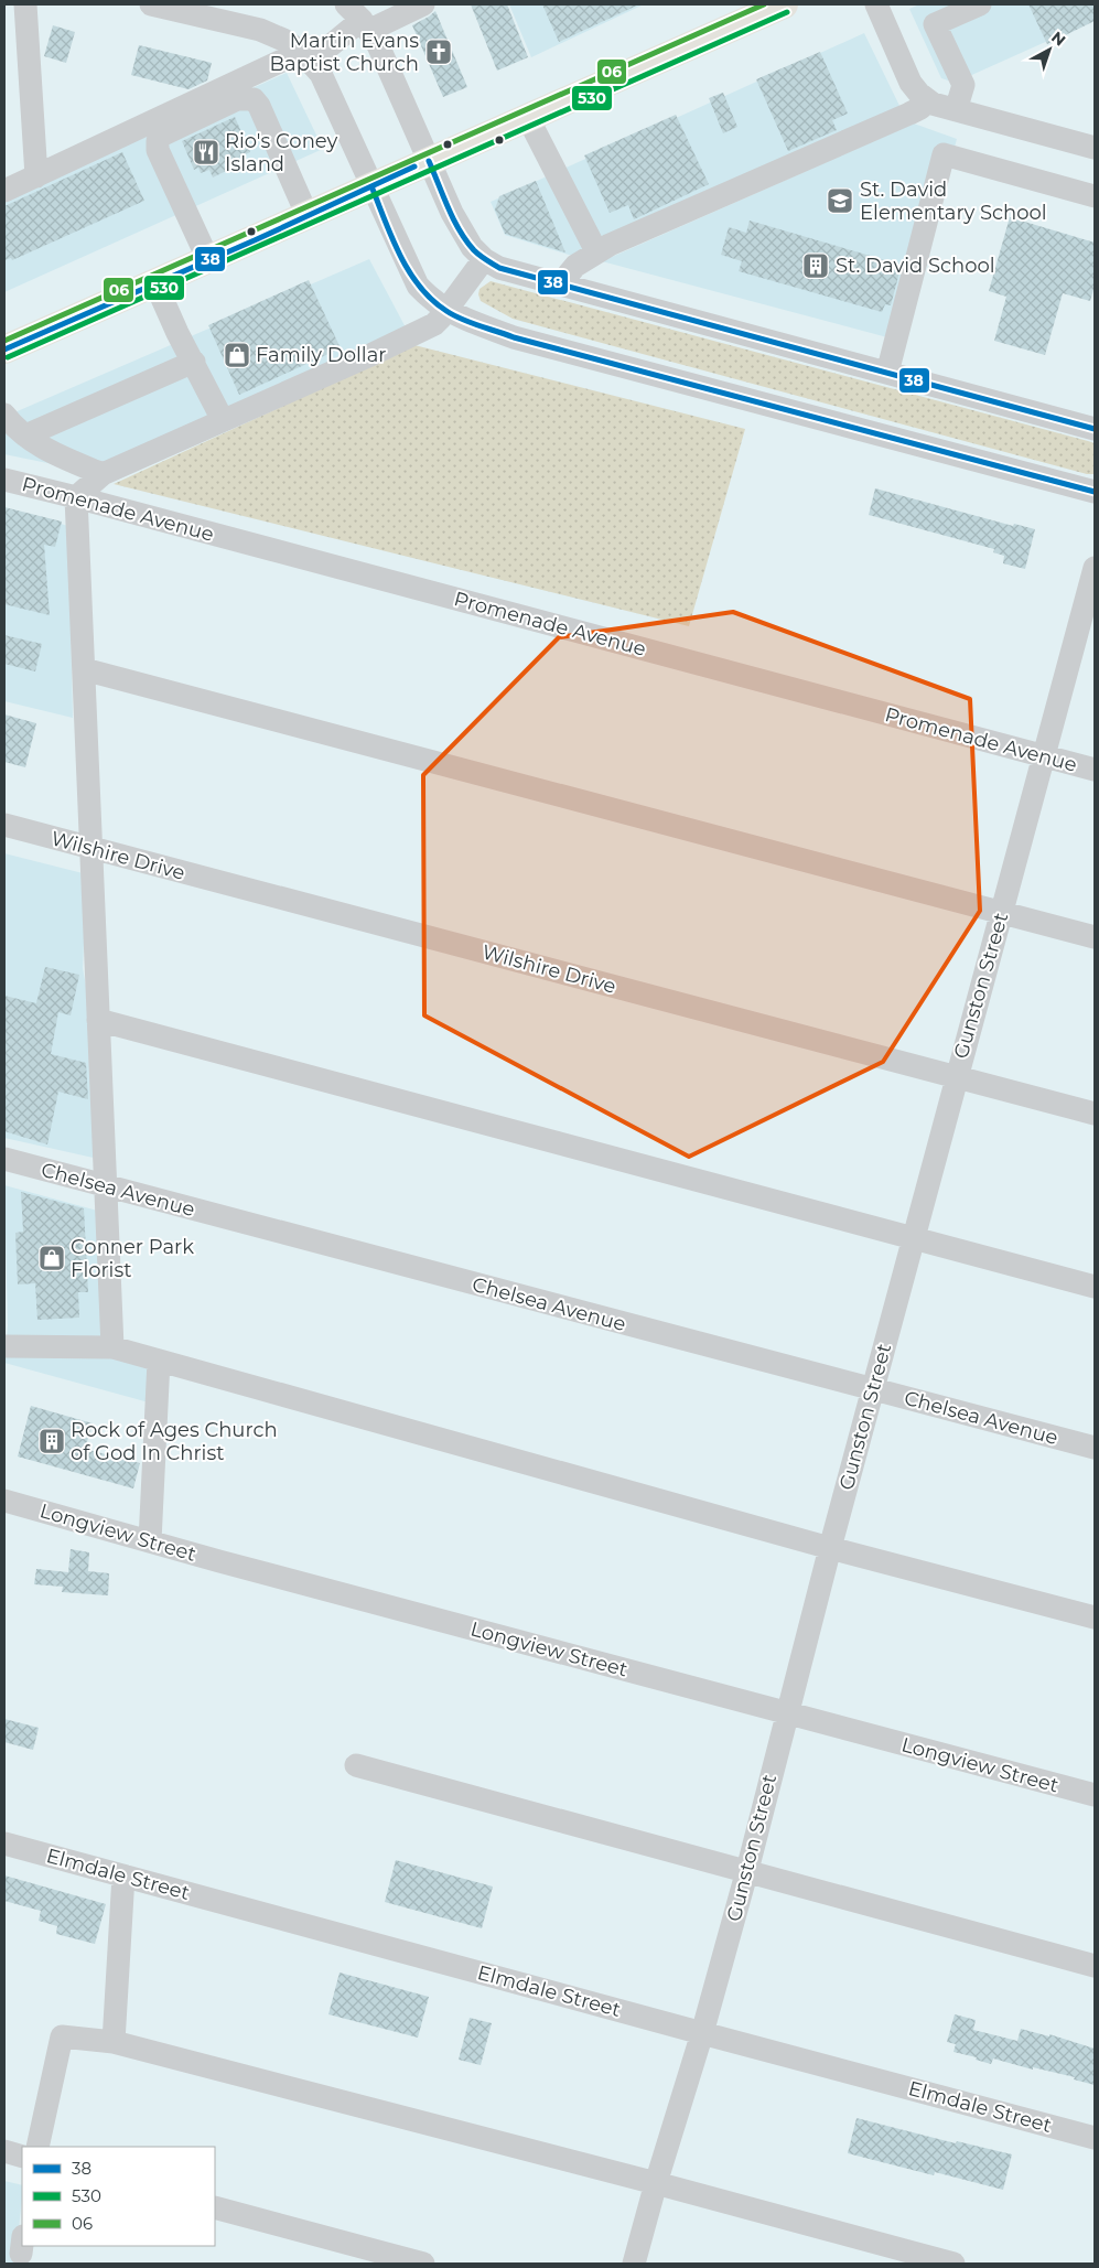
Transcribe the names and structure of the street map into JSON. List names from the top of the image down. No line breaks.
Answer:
{"streets":{"street":["Promenade Avenue","Wilshire Drive","Gunston Street","Chelsea Avenue","Longview Street","Elmdale Street"]},"crossings":[["Promenade Avenue","Gunston Street"],["Wilshire Drive","Gunston Street"],["Gunston Street","Chelsea Avenue"],["Gunston Street","Longview Street"],["Gunston Street","Elmdale Street"]],"places":{"church":["Martin Evans Baptist Church"],"restaurant":["Rio's Coney Island"],"school or university":["St. David Elementary School"],"building":["St. David School","Rock of Ages Church of God In Christ"],"shop":["Family Dollar","Conner Park Florist"]},"lines":["transit line 06","transit line 530","transit line 38"],"legend":["38","530","06"],"north":"top right"}
